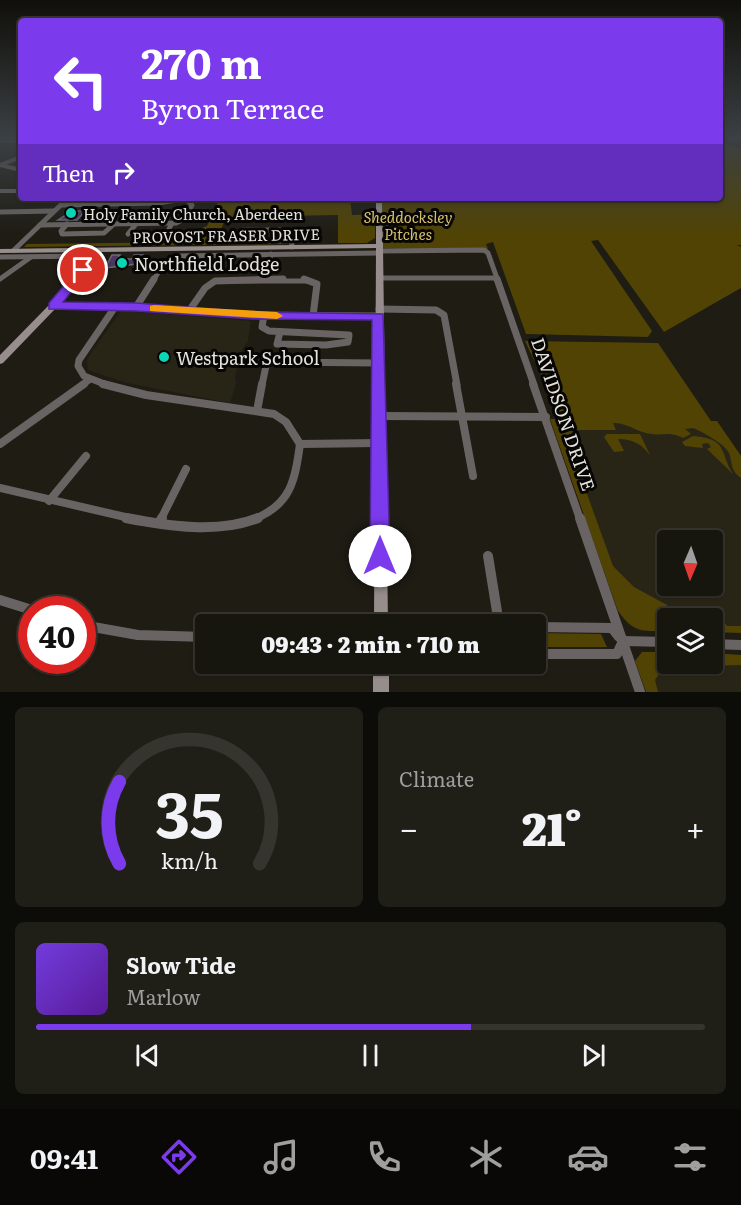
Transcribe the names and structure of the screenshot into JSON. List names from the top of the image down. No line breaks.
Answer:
{"streets":{"street":["PROVOST FRASER DRIVE","DAVIDSON DRIVE"]},"crossings":[["PROVOST FRASER DRIVE","DAVIDSON DRIVE"]],"parks":["Sheddocksley Pitches"],"places":["Holy Family Church, Aberdeen","Northfield Lodge","Westpark School"],"north":"bottom","page":{"turn":["270 m","Byron Terrace"],"then":"Then","limit":"40","trip":"09:43 · 2 min · 710 m","tile":"Climate","heat":["−","21°","+"],"song":["Slow Tide","Marlow"],"tabs":"09:41","gauge":["35","km/h"]}}
